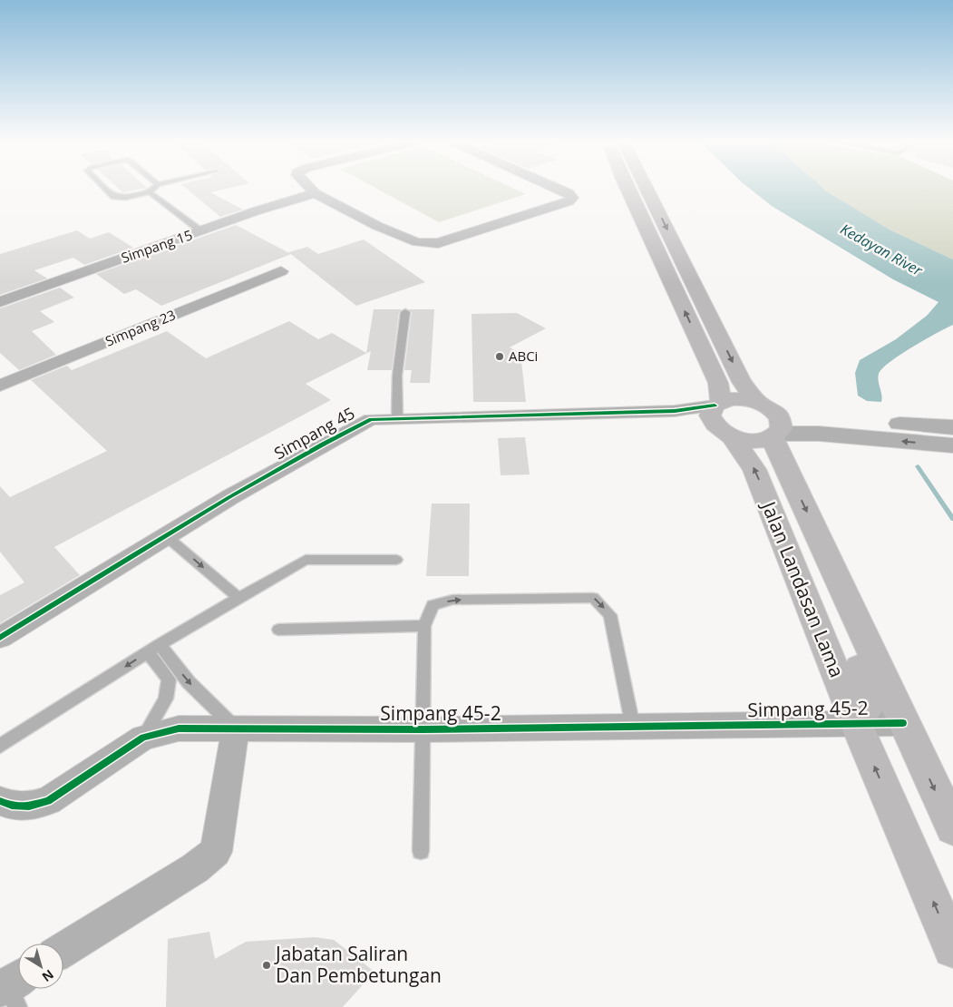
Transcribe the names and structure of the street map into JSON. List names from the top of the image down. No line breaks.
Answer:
{"streets":{"main road":["Jalan Landasan Lama"],"street":["Simpang 15","Simpang 23","Simpang 45","Simpang 45-2"]},"crossings":[["Simpang 45","Jalan Landasan Lama"],["Jalan Landasan Lama","Simpang 45-2"]],"water":["Kedayan River"],"places":["ABCi","Jabatan Saliran Dan Pembetungan"],"north":"bottom right"}
